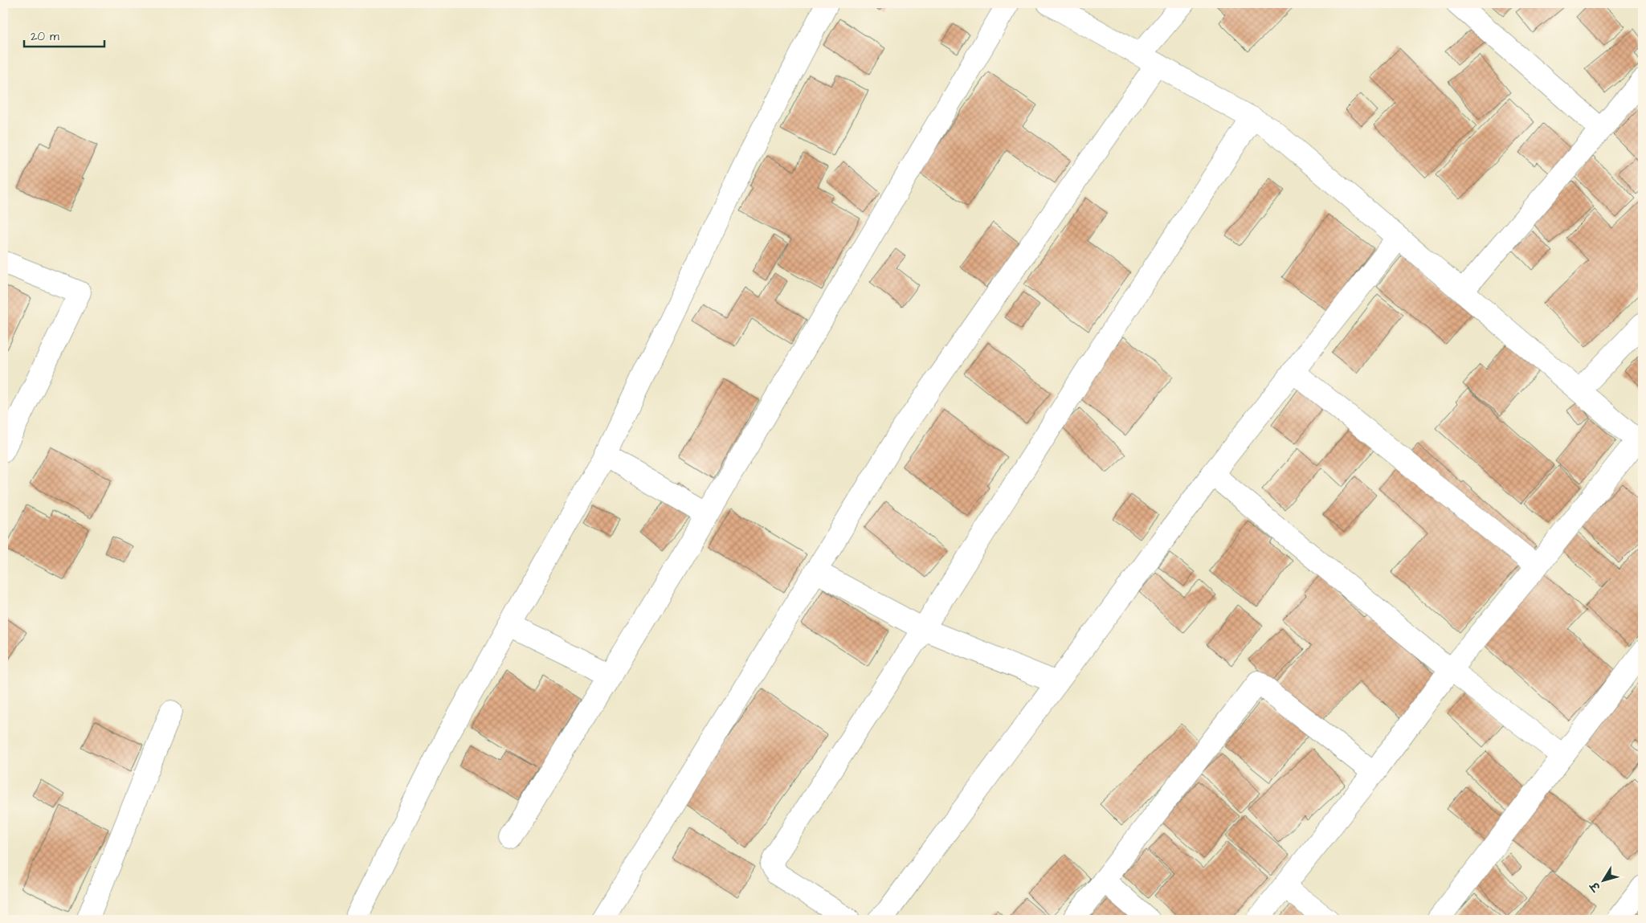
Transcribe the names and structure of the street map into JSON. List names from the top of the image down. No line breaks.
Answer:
{"scale_bar":"20 m","north":"bottom left"}
